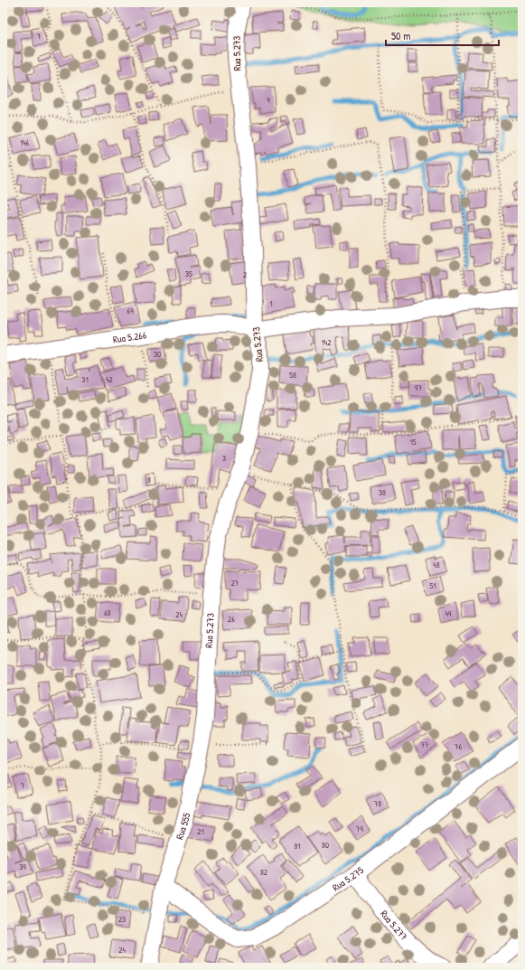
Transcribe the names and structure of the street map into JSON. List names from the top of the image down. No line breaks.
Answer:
{"streets":{"street":["Rua 5.273","Rua 5.266","Rua 555","Rua 5.275","Rua 5.277"]},"crossings":[["Rua 5.273","Rua 5.266"],["Rua 5.273","Rua 555"],["Rua 555","Rua 5.275"],["Rua 5.275","Rua 5.277"]],"house_numbers":["7","9","146","35","2","1","69","142","30","58","31","42","97","15","3","8","38","48","27","51","68","49","24","26","77","76","7","78","79","21","80","81","39","82","23","24"],"scale_bar":"50 m"}
